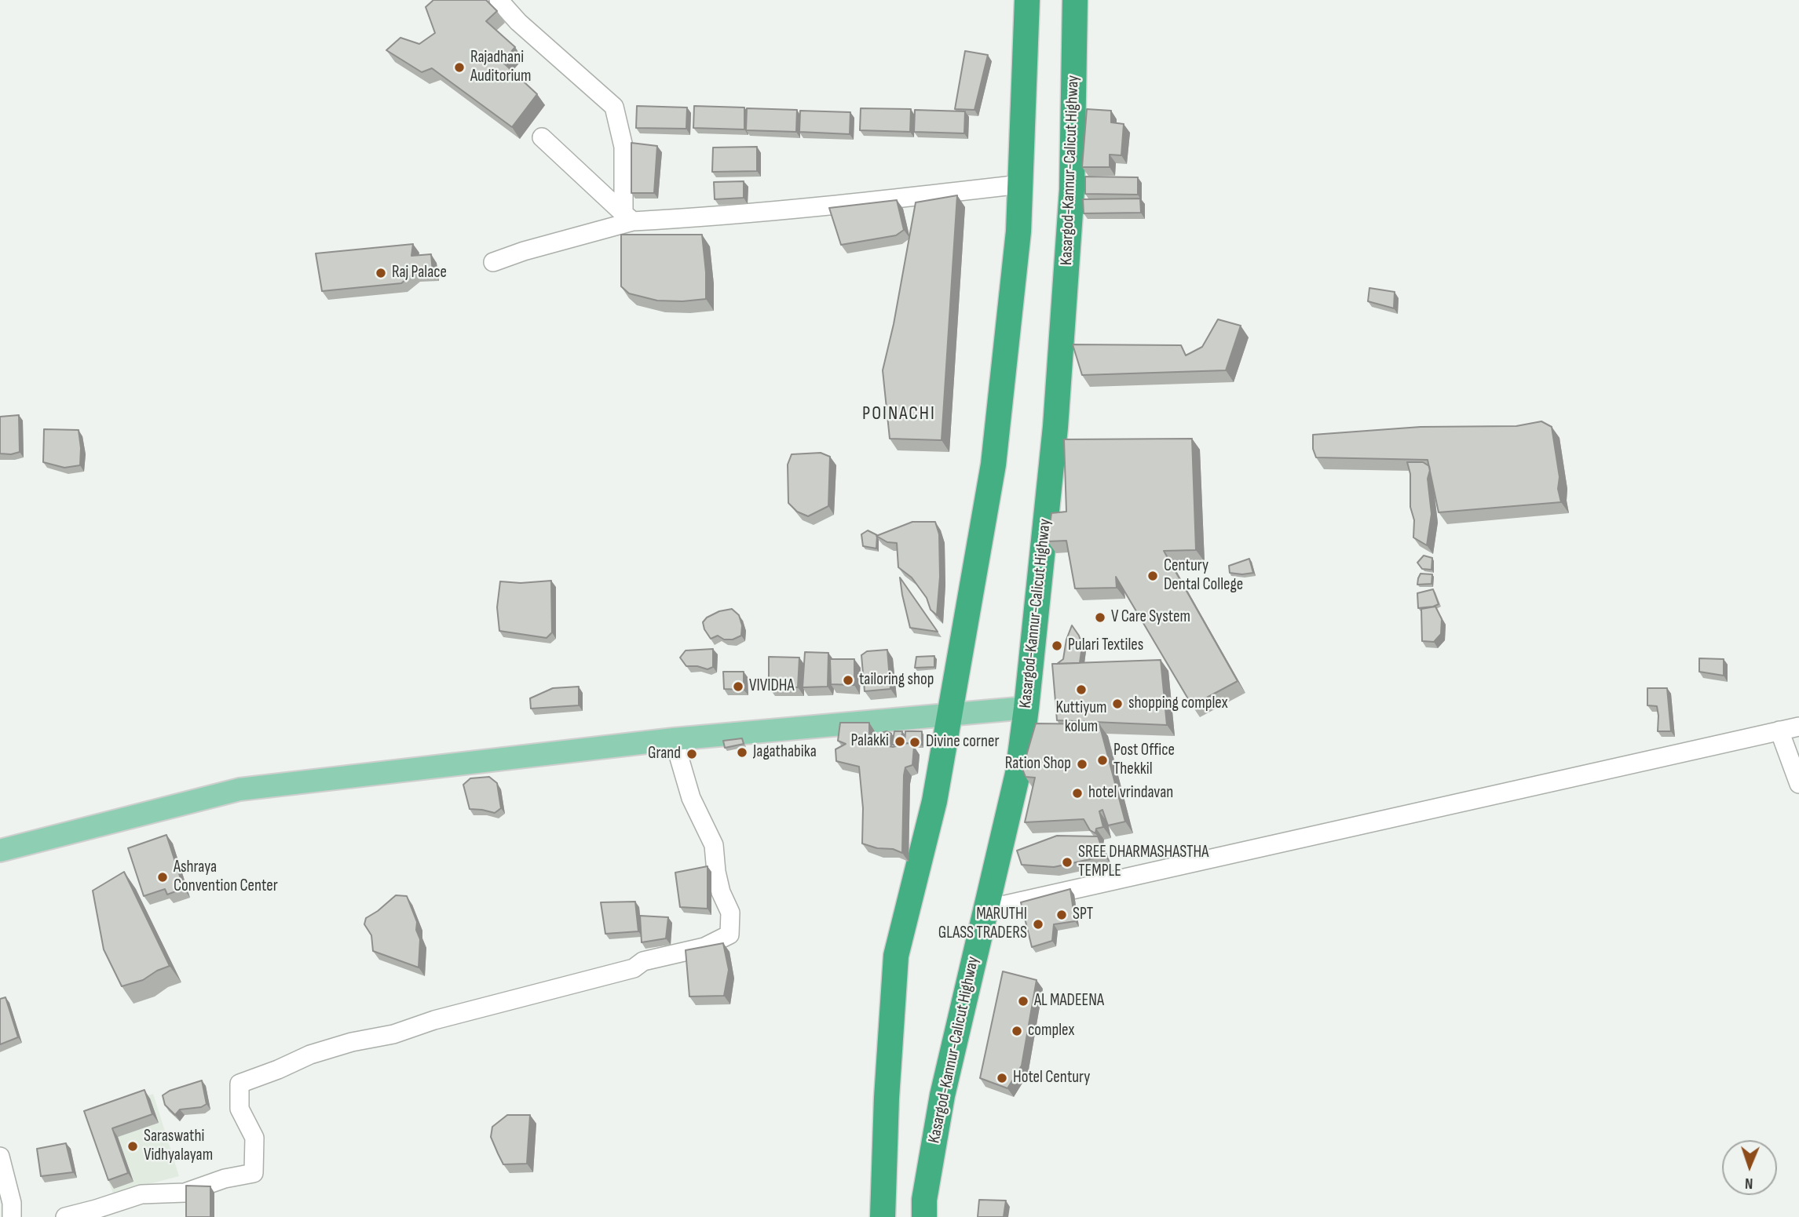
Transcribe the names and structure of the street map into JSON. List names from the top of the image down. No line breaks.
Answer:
{"streets":{"highway":["Kasargod-Kannur-Calicut Highway"]},"districts":["POINACHI"],"places":["Rajadhani Auditorium","Raj Palace","Century Dental College","V Care System","Pulari Textiles","tailoring shop","VIVIDHA","Kuttiyum kolum","shopping complex","Palakki","Divine corner","Jagathabika","Grand","Post Office Thekkil","Ration Shop","hotel vrindavan","SREE DHARMASHASTHA TEMPLE","Ashraya Convention Center","SPT","MARUTHI GLASS TRADERS","AL MADEENA","complex","Hotel Century","Saraswathi Vidhyalayam"],"north":"bottom"}
